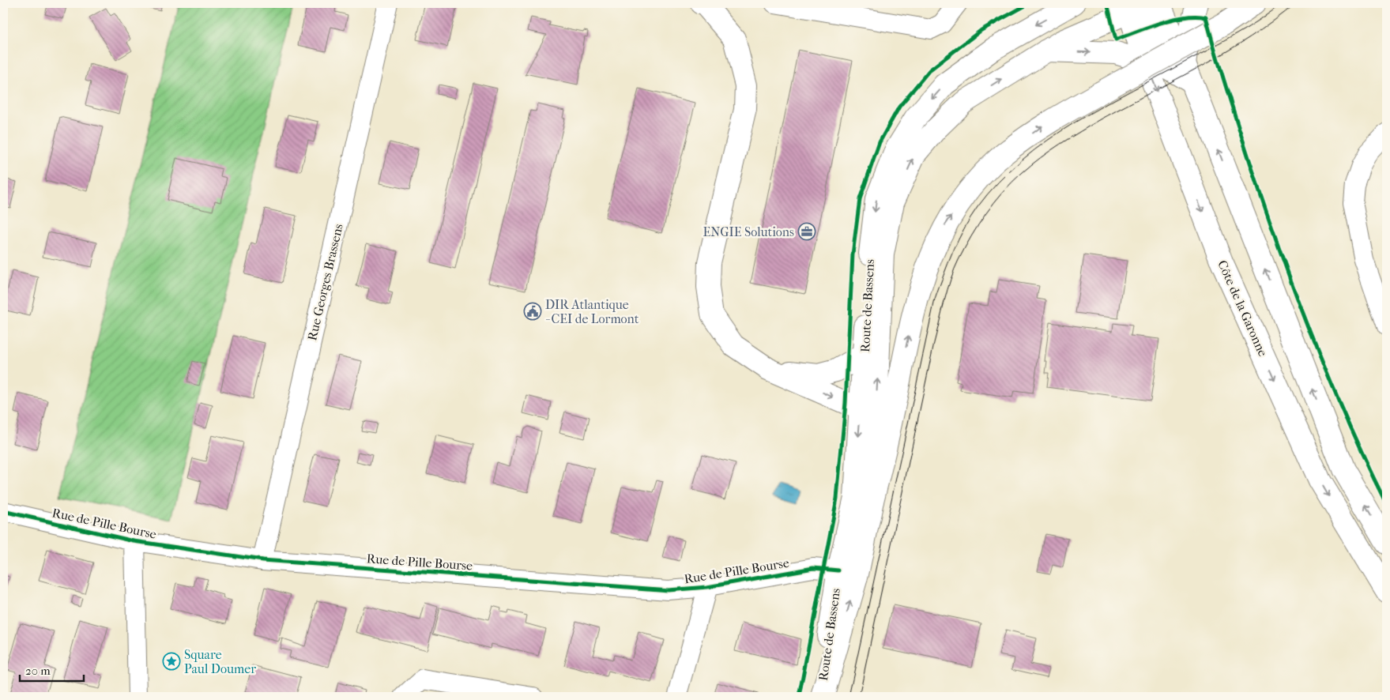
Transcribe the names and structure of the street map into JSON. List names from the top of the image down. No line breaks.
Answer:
{"streets":{"main road":["Route de Bassens","Côte de la Garonne"],"street":["Rue Georges Brassens","Rue de Pille Bourse"]},"crossings":[["Rue Georges Brassens","Rue de Pille Bourse"],["Route de Bassens","Rue de Pille Bourse"]],"places":{"office":["ENGIE Solutions"],"public building":["DIR Atlantique - CEI de Lormont"],"place":["Square Paul Doumer"]},"scale_bar":"20 m"}
